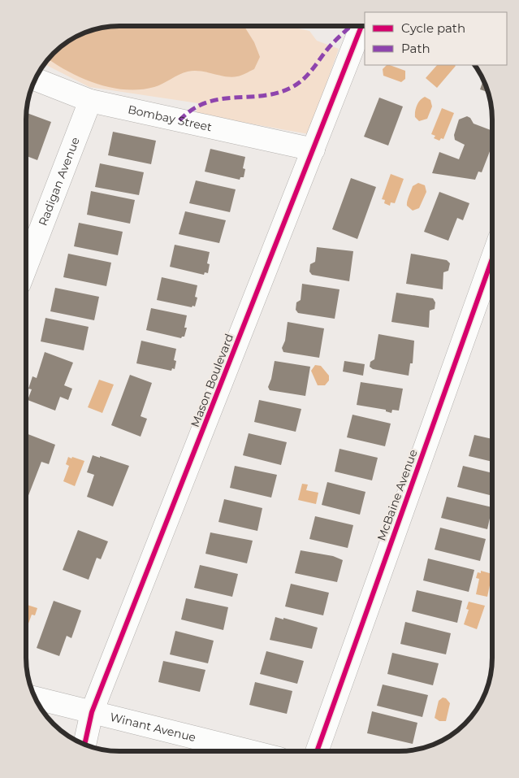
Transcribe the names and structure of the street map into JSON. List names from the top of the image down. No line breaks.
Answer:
{"streets":{"street":["Bombay Street","Radigan Avenue","Mason Boulevard","McBaine Avenue","Winant Avenue"]},"crossings":[["Bombay Street","Radigan Avenue"],["Bombay Street","Mason Boulevard"],["Mason Boulevard","Winant Avenue"]],"legend":["Cycle path","Path"]}
